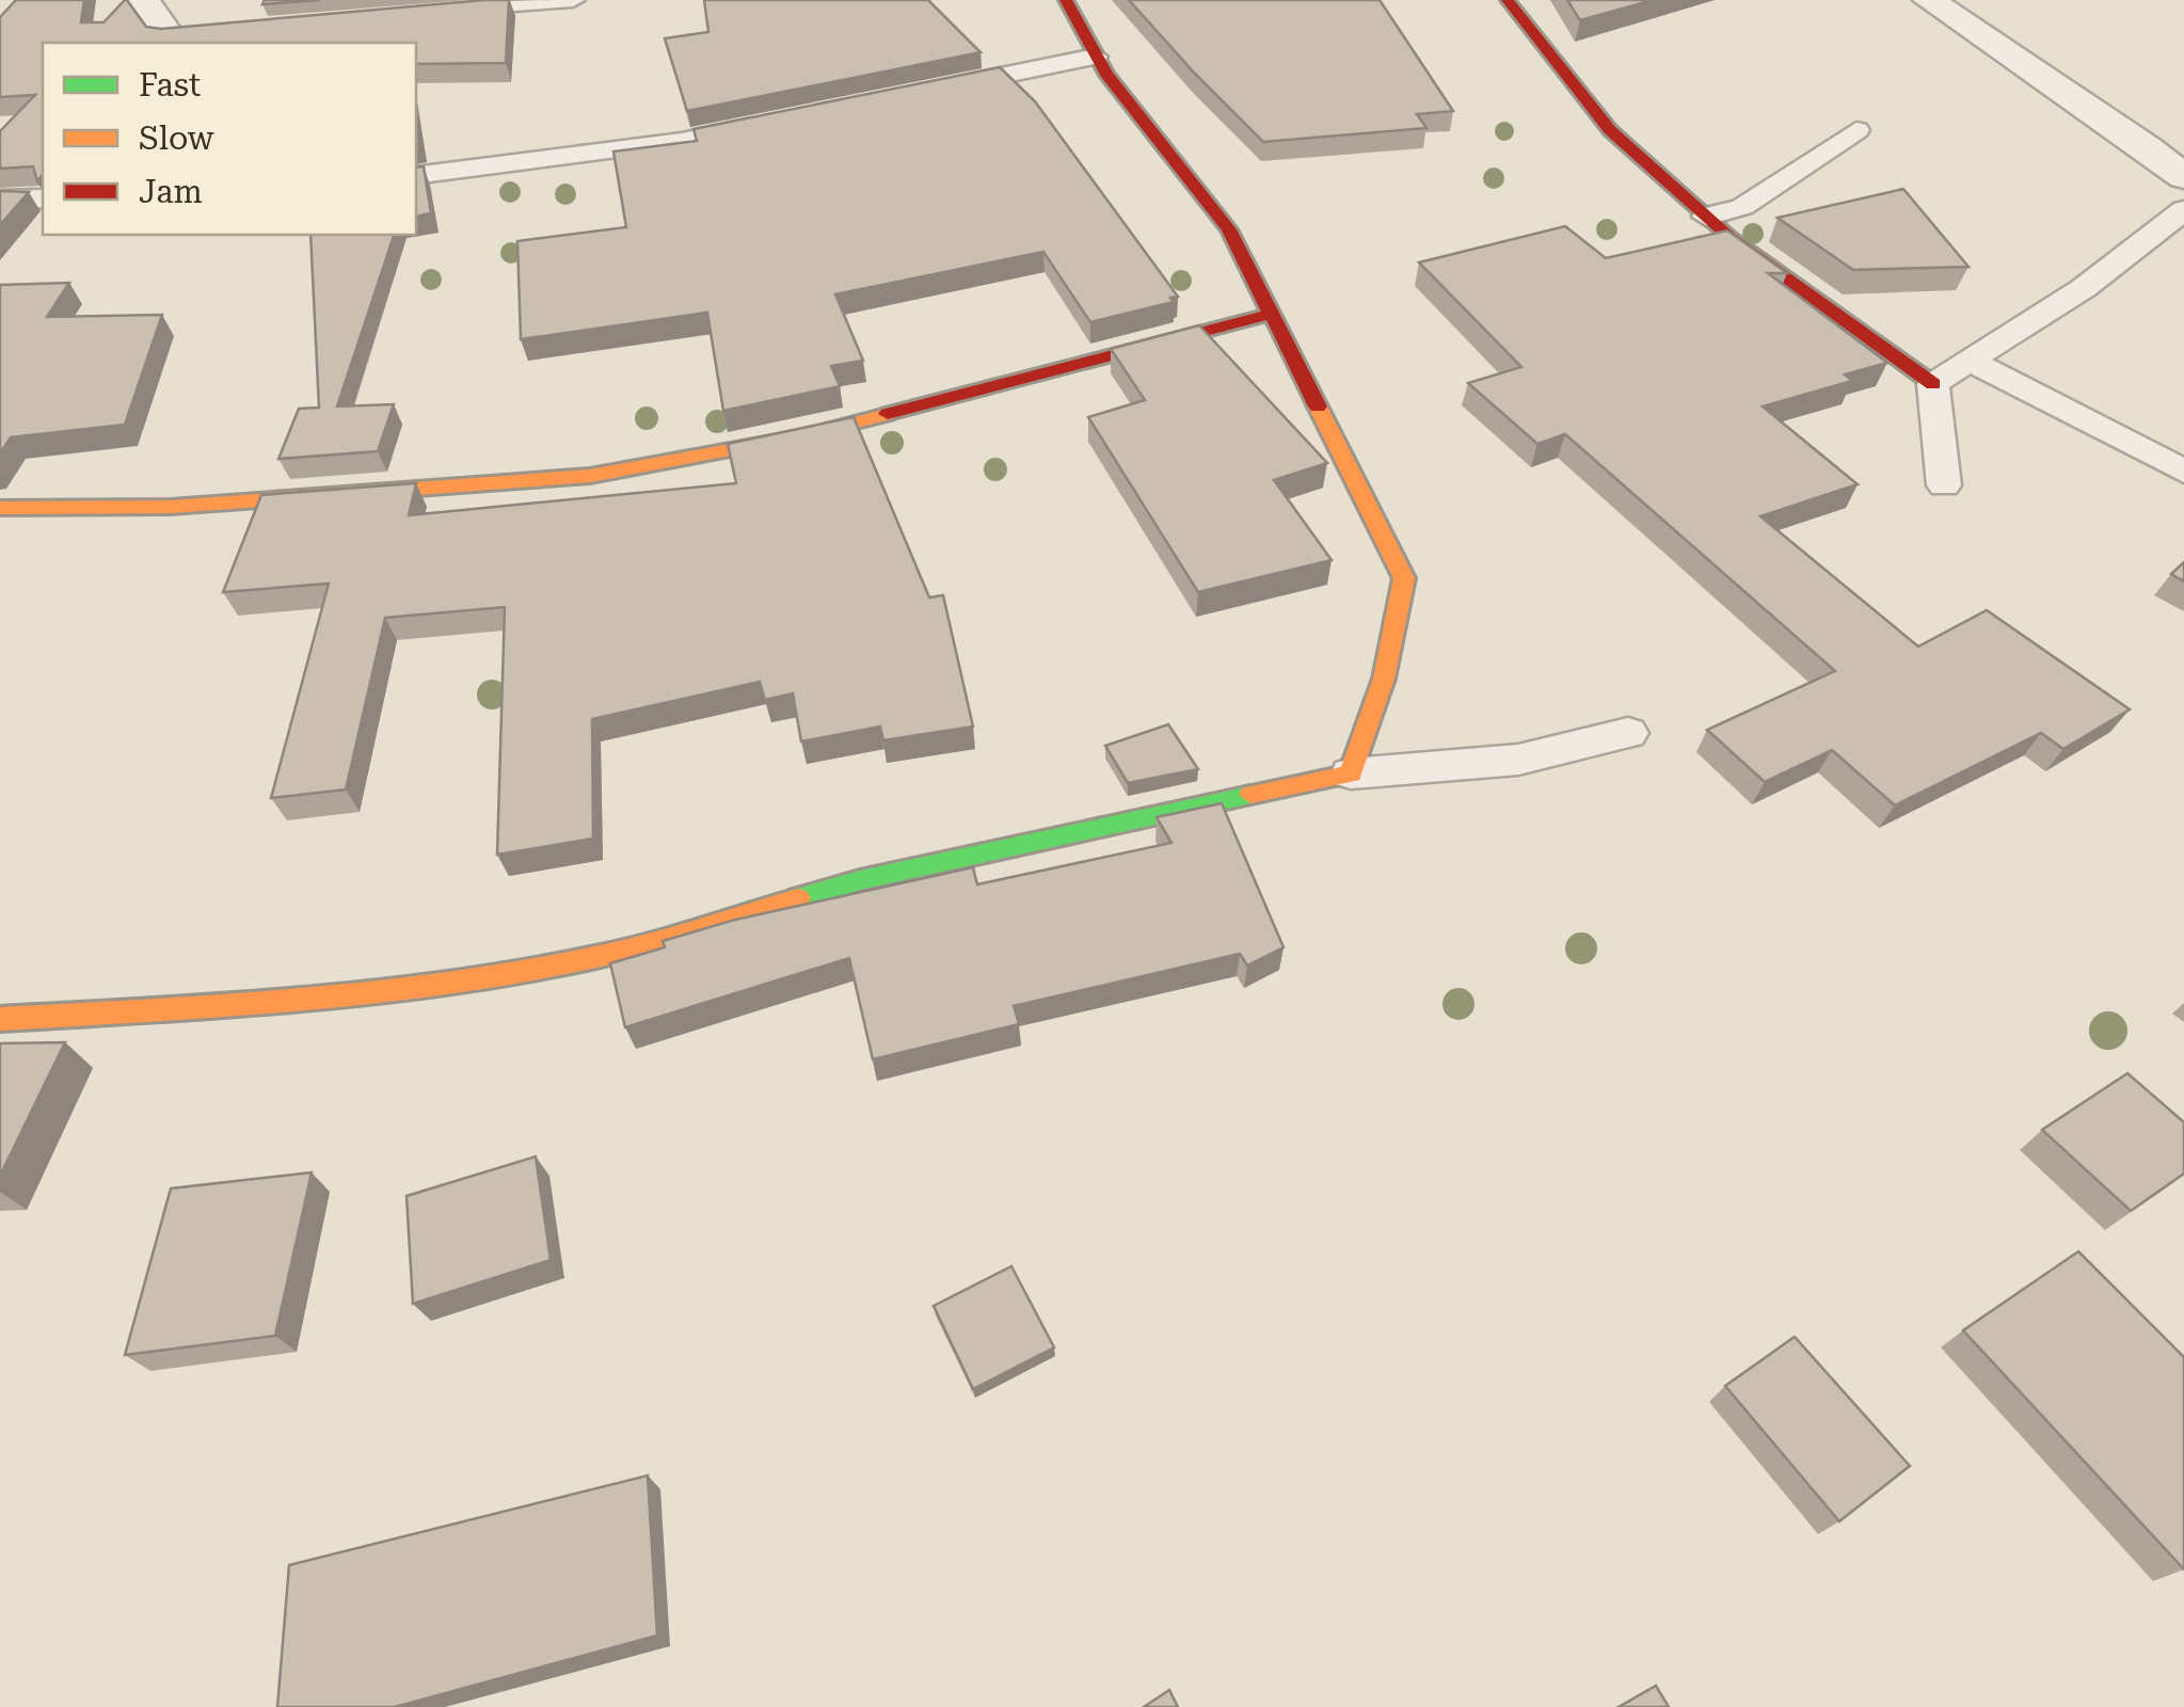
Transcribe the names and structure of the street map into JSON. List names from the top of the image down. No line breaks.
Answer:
{"legend":["Fast","Slow","Jam"]}
